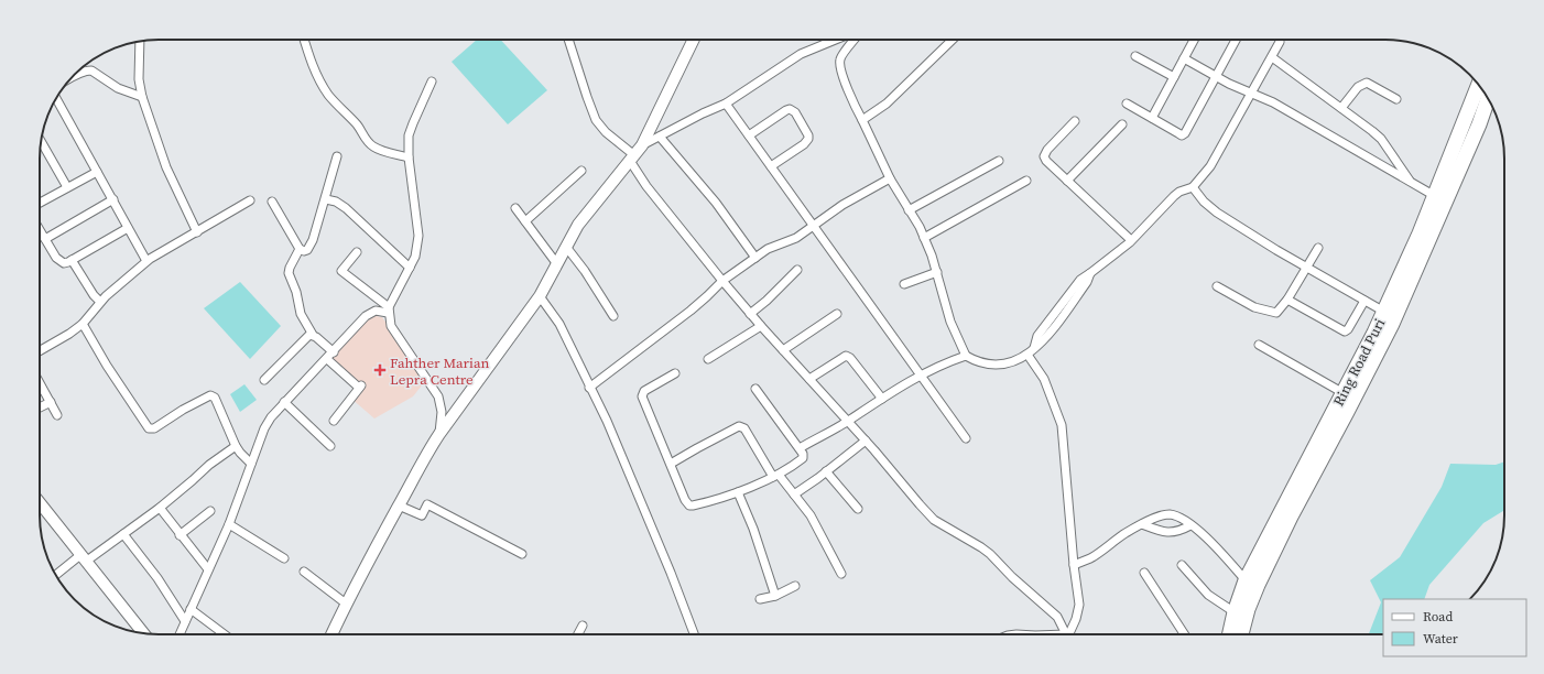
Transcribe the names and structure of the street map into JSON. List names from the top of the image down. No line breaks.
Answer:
{"streets":{"highway":["Ring Road Puri"]},"places":{"health":["Fahther Marian Lepra Centre"]},"legend":["Road","Water"]}
